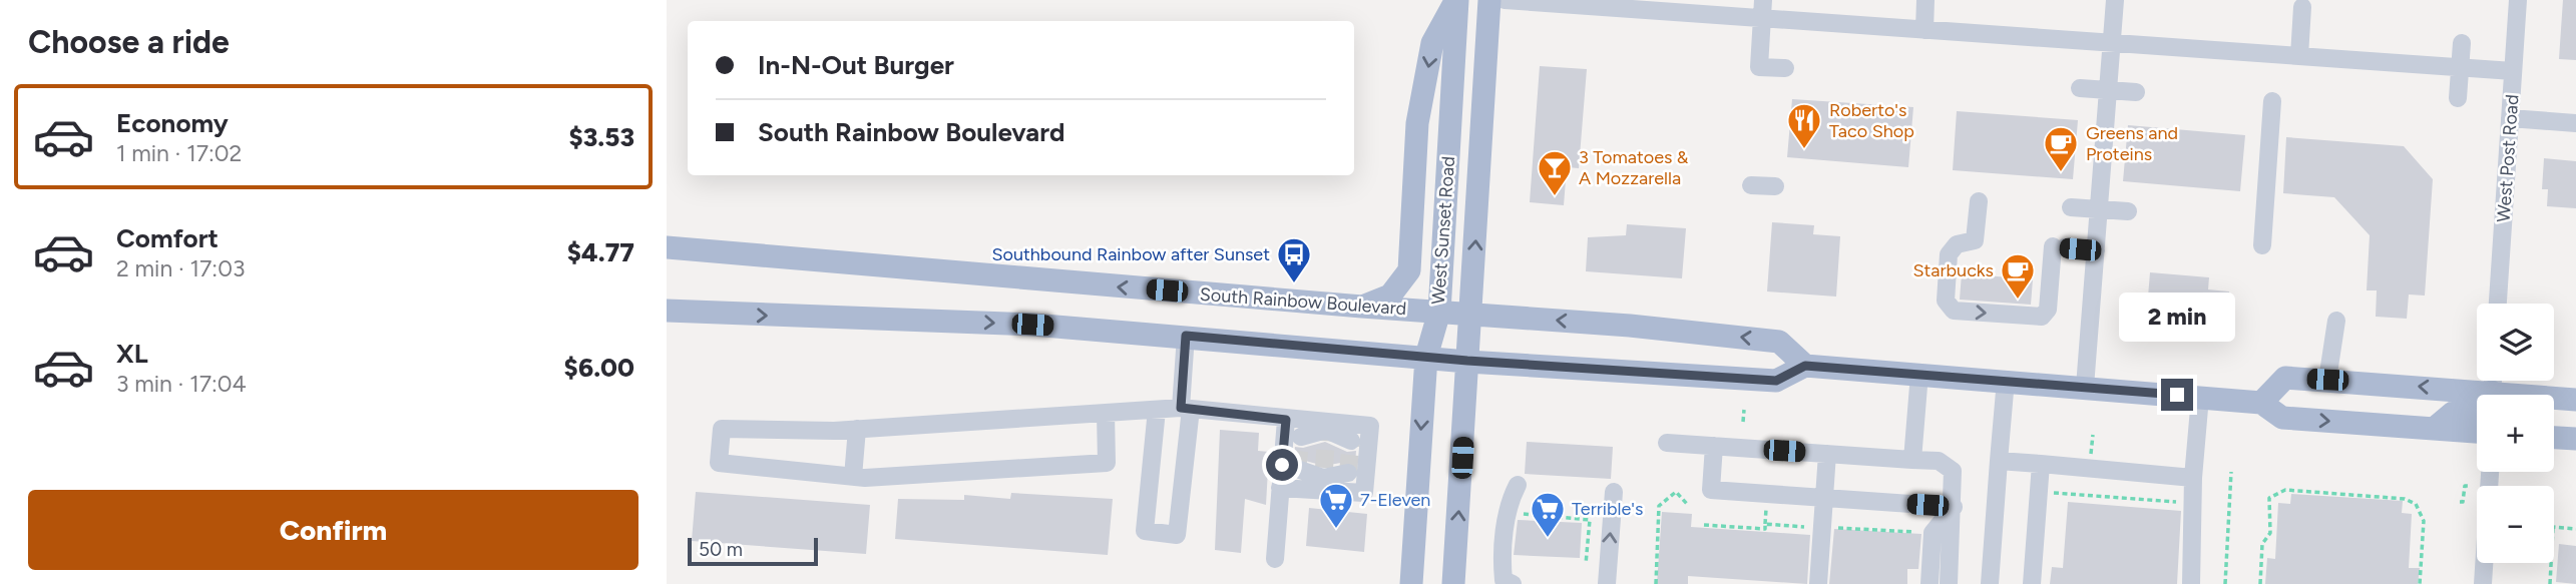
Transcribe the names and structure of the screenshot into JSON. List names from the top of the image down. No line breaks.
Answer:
{"streets":{"main road":["West Sunset Road","South Rainbow Boulevard"],"street":["West Post Road"]},"crossings":[["West Sunset Road","South Rainbow Boulevard"]],"places":{"restaurant":["Roberto's Taco Shop"],"cafe":["Greens and Proteins","Starbucks"],"bar":["3 Tomatoes & A Mozzarella"],"bus stop":["Southbound Rainbow after Sunset"],"supermarket":["7-Eleven","Terrible's"]},"scale_bar":"50 m","page":{"heading":"Choose a ride","banner":["In-N-Out Burger","South Rainbow Boulevard"],"list":[{"name":"Economy","note":"1 min · 17:02","value":"$3.53"},{"name":"Comfort","note":"2 min · 17:03","value":"$4.77"},{"name":"XL","note":"3 min · 17:04","value":"$6.00"}],"bubble":"2 min","map_buttons":["+","−"],"buttons":"Confirm","scale":"50 m"}}
